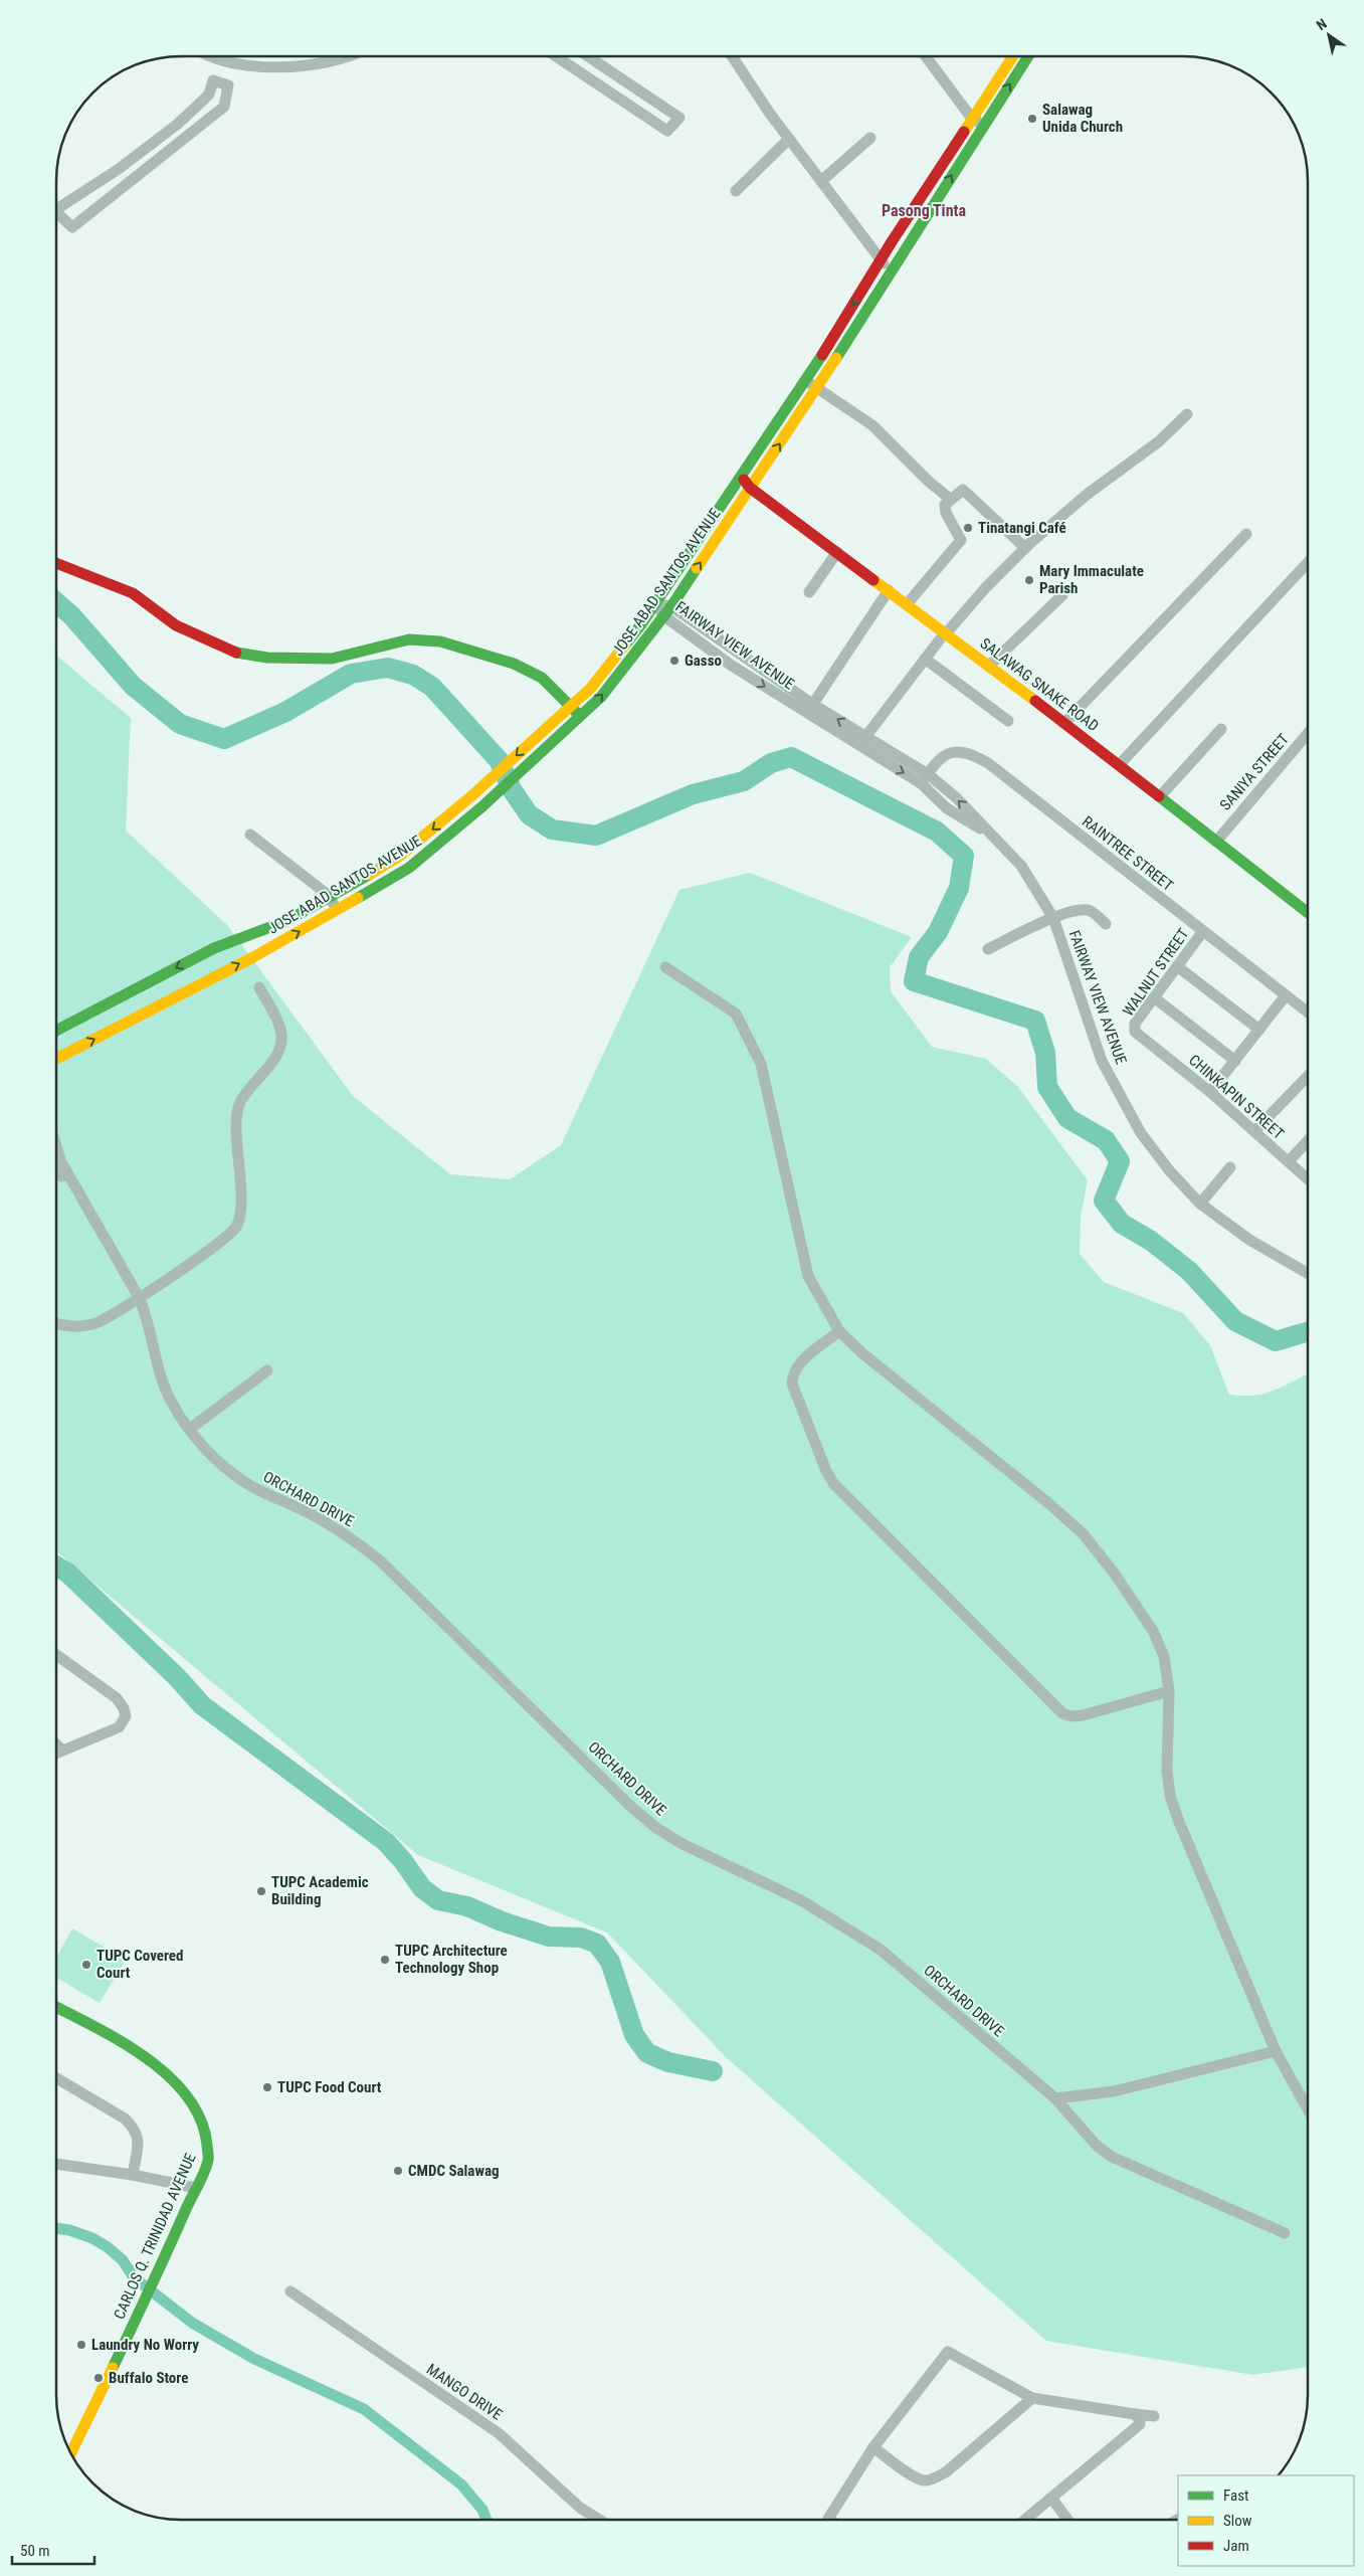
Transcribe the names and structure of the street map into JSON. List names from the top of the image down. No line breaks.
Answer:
{"streets":{"main road":["JOSE ABAD SANTOS AVENUE","SALAWAG SNAKE ROAD","CARLOS Q. TRINIDAD AVENUE"],"street":["FAIRWAY VIEW AVENUE","SANIYA STREET","RAINTREE STREET","WALNUT STREET","CHINKAPIN STREET","ORCHARD DRIVE","MANGO DRIVE"]},"crossings":[["JOSE ABAD SANTOS AVENUE","FAIRWAY VIEW AVENUE"],["JOSE ABAD SANTOS AVENUE","SALAWAG SNAKE ROAD"],["FAIRWAY VIEW AVENUE","RAINTREE STREET"],["SALAWAG SNAKE ROAD","SANIYA STREET"],["RAINTREE STREET","WALNUT STREET"],["WALNUT STREET","CHINKAPIN STREET"]],"districts":["Pasong Tinta"],"places":["Salawag Unida Church","Tinatangi Café","Mary Immaculate Parish","Gasso","TUPC Academic Building","TUPC Architecture Technology Shop","TUPC Covered Court","TUPC Food Court","CMDC Salawag","Laundry No Worry","Buffalo Store"],"legend":["Fast","Slow","Jam"],"scale_bar":"50 m","north":"top left"}
